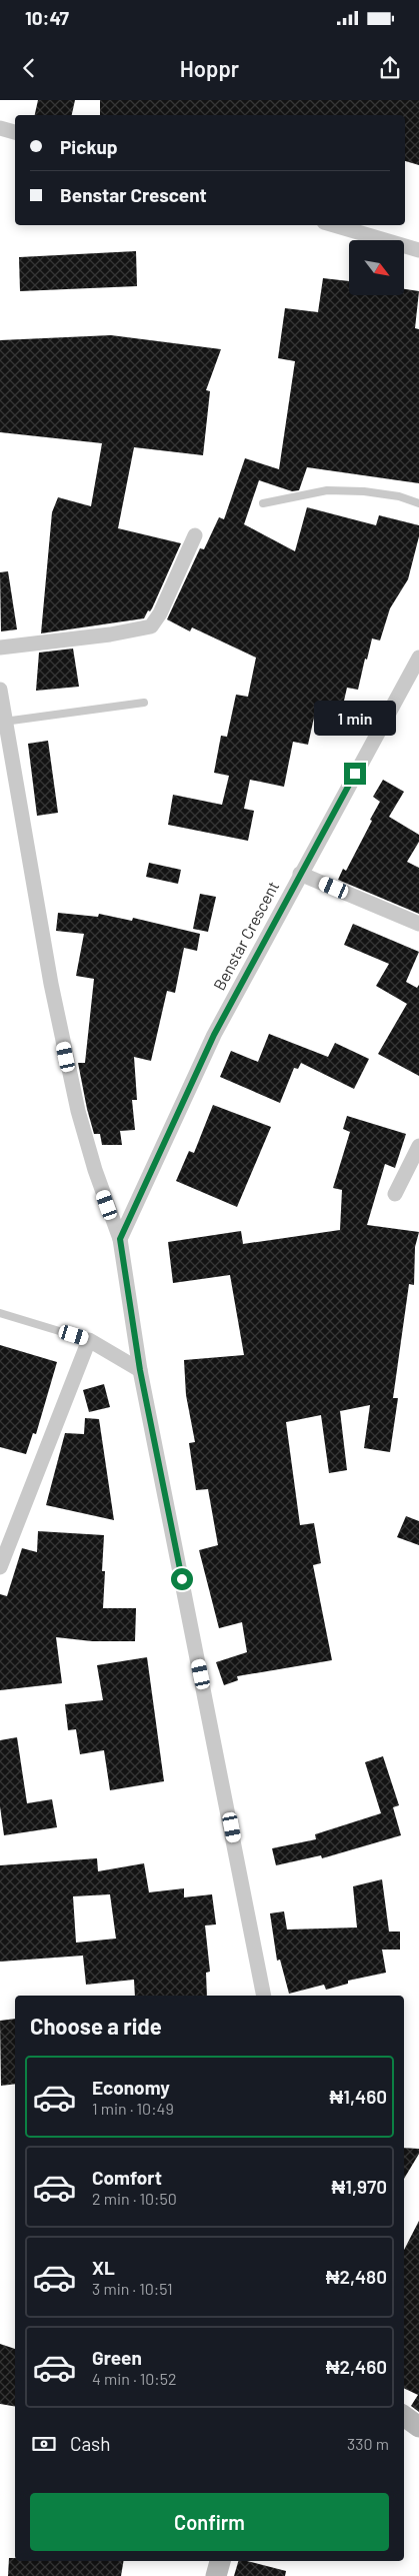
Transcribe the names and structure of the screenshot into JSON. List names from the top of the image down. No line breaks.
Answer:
{"streets":{"street":["Benstar Crescent"]},"north":"bottom right","page":{"status":"10:47","header":"Hoppr","banner":["Pickup","Benstar Crescent"],"bubble":"1 min","heading":"Choose a ride","list":[{"name":"Economy","note":"1 min · 10:49","value":"₦1,460"},{"name":"Comfort","note":"2 min · 10:50","value":"₦1,970"},{"name":"XL","note":"3 min · 10:51","value":"₦2,480"},{"name":"Green","note":"4 min · 10:52","value":"₦2,460"}],"pay":["Cash","330 m"],"buttons":"Confirm"}}
